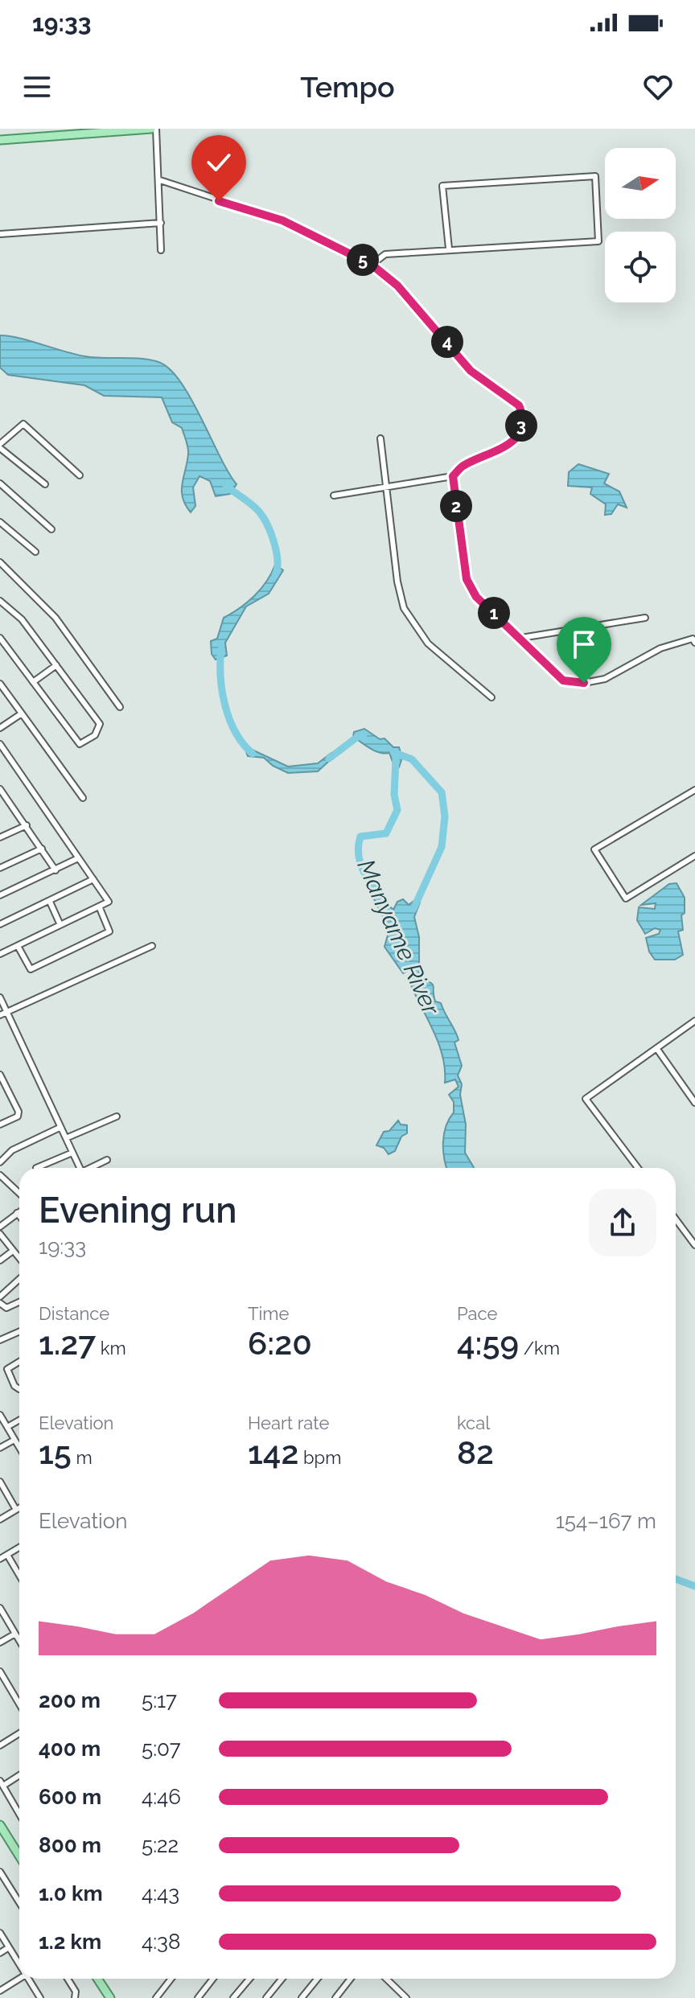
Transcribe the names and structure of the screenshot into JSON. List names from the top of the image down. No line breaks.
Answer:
{"water":["Manyame River"],"north":"right","page":{"status":"19:33","header":"Tempo","pins":["5","4","3","2","1"],"heading":["Evening run","19:33"],"stats":[["Distance","1.27 km"],["Time","6:20"],["Pace","4:59 /km"],["Elevation","15 m"],["Heart rate","142 bpm"],["kcal","82"]],"chart":["Elevation","154–167 m"],"list":[{"name":"200 m","note":"5:17"},{"name":"400 m","note":"5:07"},{"name":"600 m","note":"4:46"},{"name":"800 m","note":"5:22"},{"name":"1.0 km","note":"4:43"},{"name":"1.2 km","note":"4:38"}]}}
